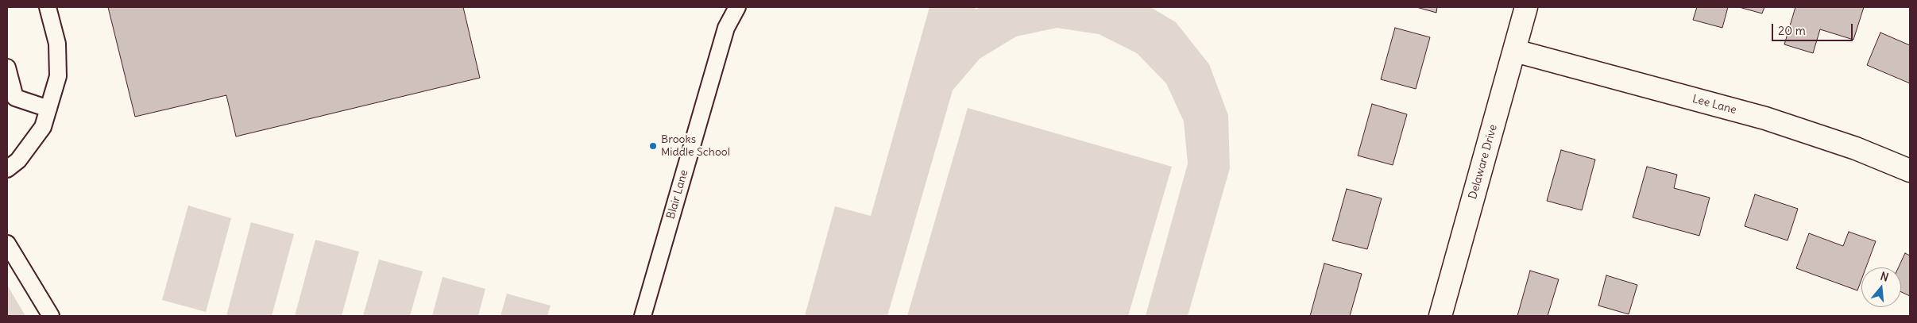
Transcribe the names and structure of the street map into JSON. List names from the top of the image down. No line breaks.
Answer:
{"streets":{"street":["Lee Lane","Delaware Drive"],"lane":["Blair Lane"]},"crossings":[["Lee Lane","Delaware Drive"]],"places":["Brooks Middle School"],"scale_bar":"20 m","north":"top"}
